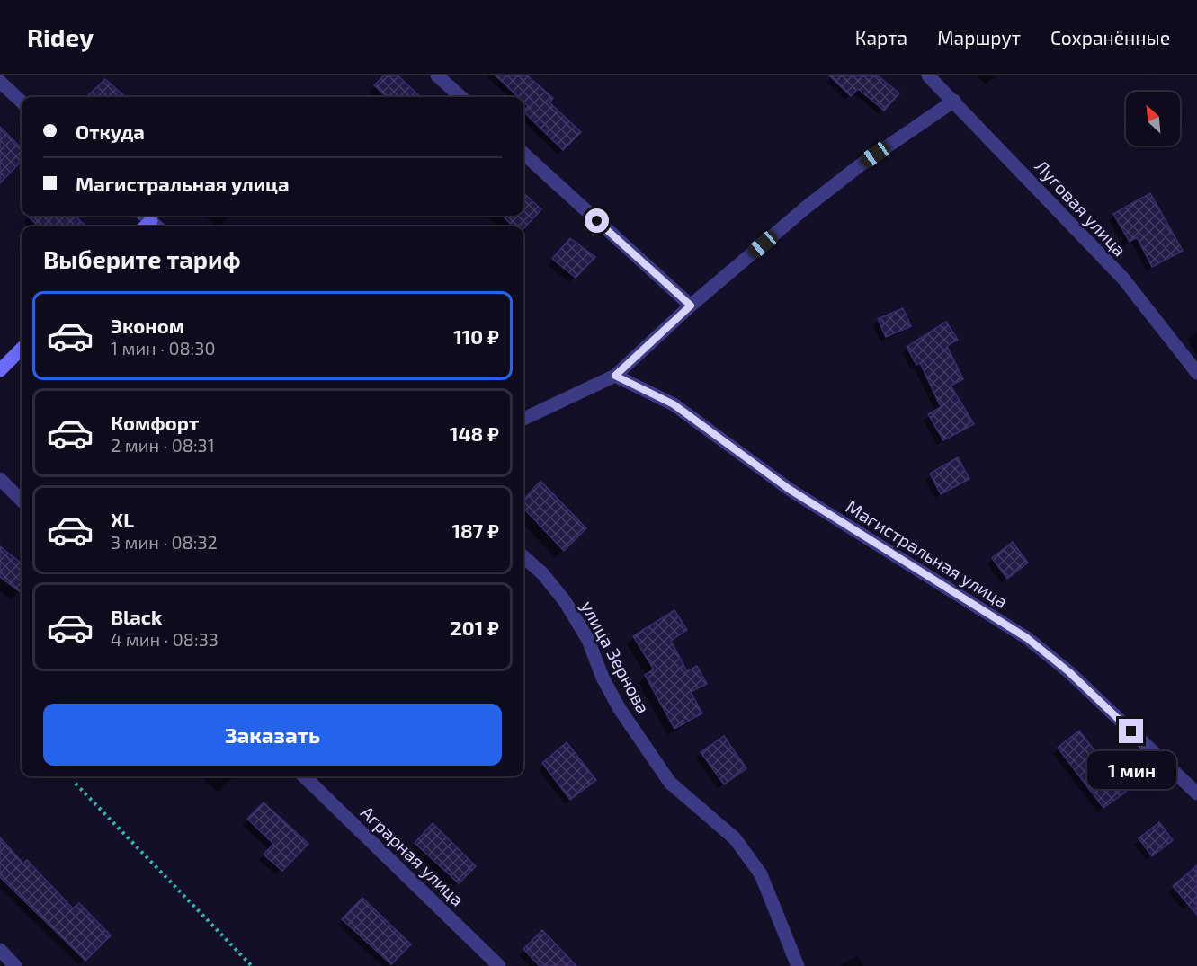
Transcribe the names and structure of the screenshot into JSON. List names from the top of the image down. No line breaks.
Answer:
{"streets":{"street":["Луговая улица","Магистральная улица","улица Зернова","Аграрная улица"]},"north":"top left","page":{"header":"Ridey","nav":["Карта","Маршрут","Сохранённые"],"banner":["Откуда","Магистральная улица"],"heading":"Выберите тариф","list":[{"name":"Эконом","note":"1 мин · 08:30","value":"110 ₽"},{"name":"Комфорт","note":"2 мин · 08:31","value":"148 ₽"},{"name":"XL","note":"3 мин · 08:32","value":"187 ₽"},{"name":"Black","note":"4 мин · 08:33","value":"201 ₽"}],"buttons":"Заказать","bubble":"1 мин"}}
